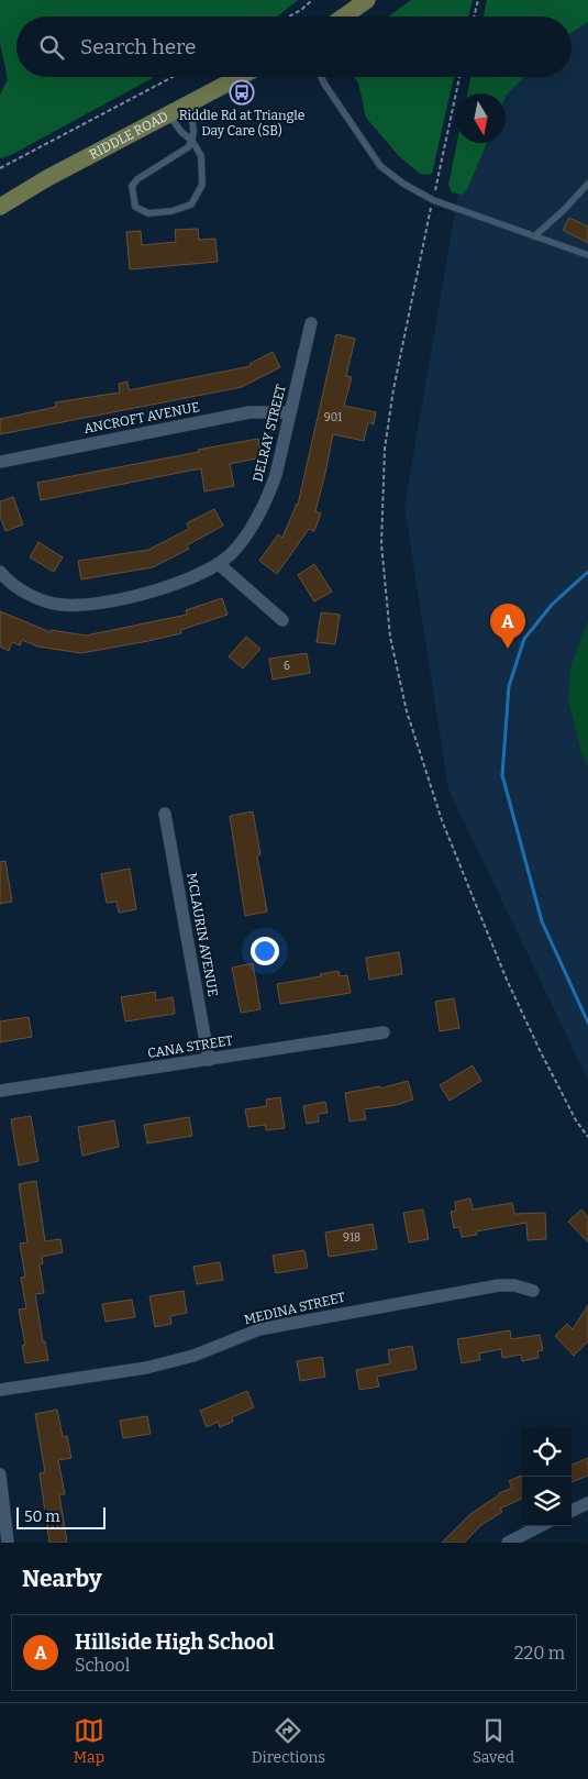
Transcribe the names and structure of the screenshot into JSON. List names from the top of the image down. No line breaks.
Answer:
{"streets":{"main road":["RIDDLE ROAD"],"street":["ANCROFT AVENUE","DELRAY STREET","MCLAURIN AVENUE","CANA STREET","MEDINA STREET"]},"crossings":[["ANCROFT AVENUE","DELRAY STREET"],["MCLAURIN AVENUE","CANA STREET"]],"places":{"bus stop":["Riddle Rd at Triangle Day Care (SB)"]},"house_numbers":["901","6","918"],"scale_bar":"50 m","north":"bottom","page":{"search":"Search here","pins":"A","scale":"50 m","heading":"Nearby","list":[{"mark":"A","name":"Hillside High School","note":"School","value":"220 m"}],"nav":["Map","Directions","Saved"]}}
